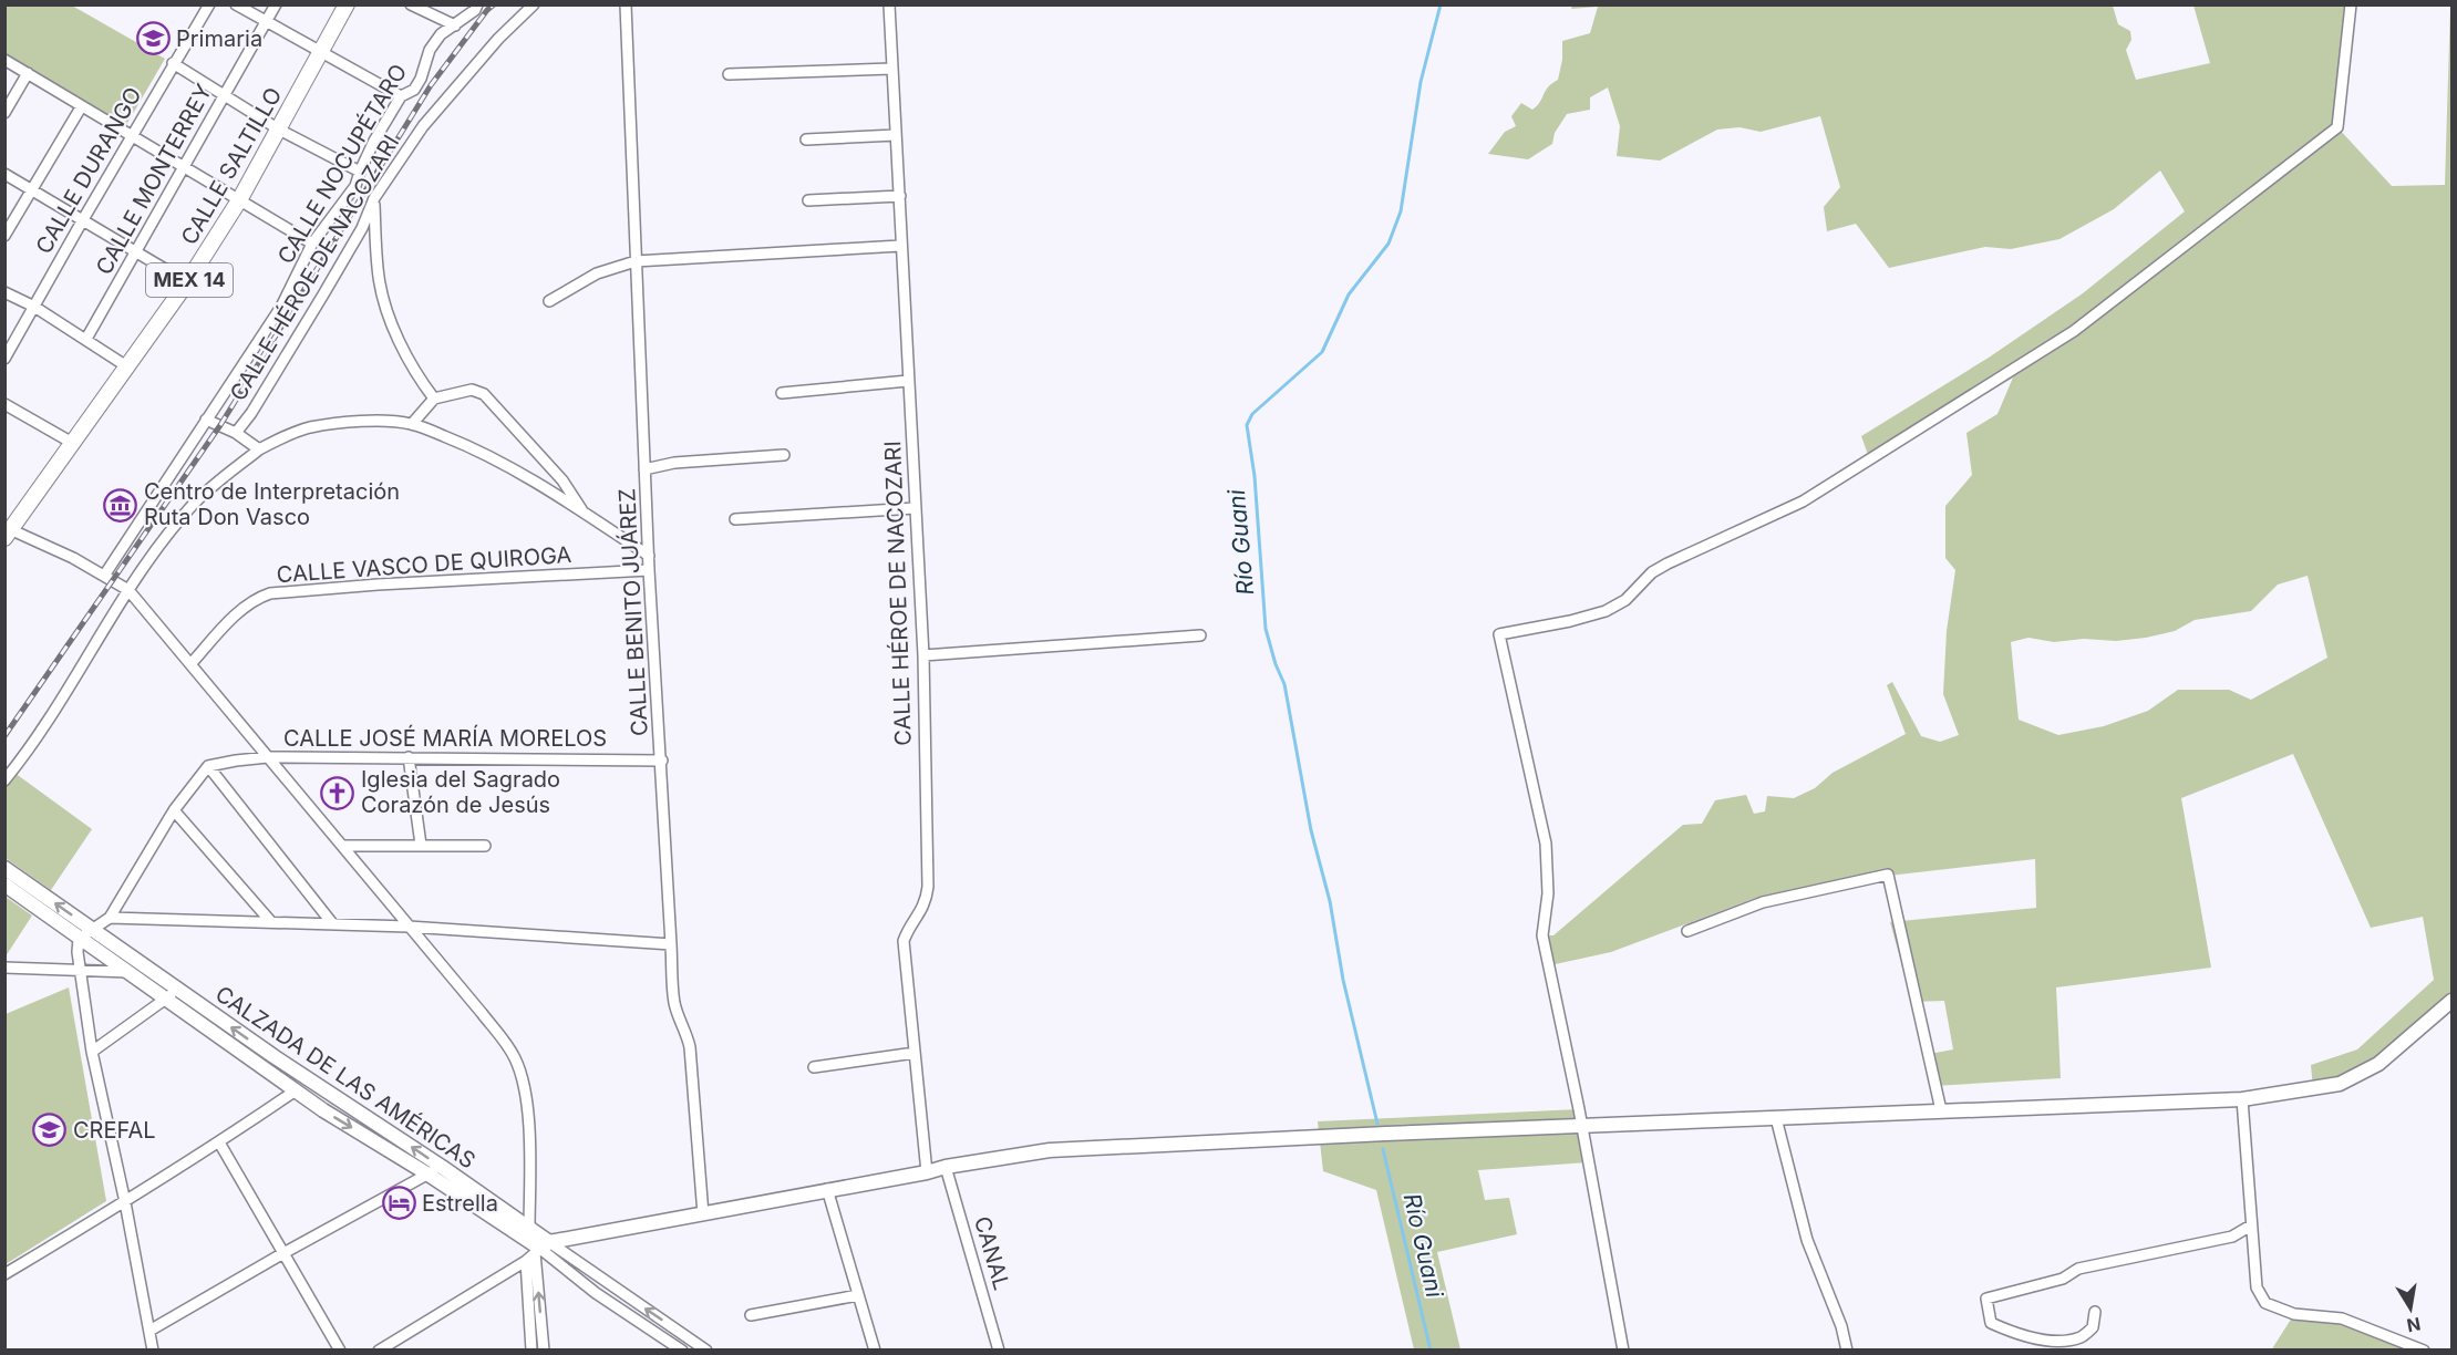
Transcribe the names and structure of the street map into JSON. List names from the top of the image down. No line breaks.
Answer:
{"streets":{"main road":["CALLE SALTILLO","MEX 14","CALZADA DE LAS AMÉRICAS"],"street":["CALLE NOCUPÉTARO","CALLE DURANGO","CALLE MONTERREY","CALLE HÉROE DE NACOZARI","CALLE VASCO DE QUIROGA","CALLE BENITO JUÁREZ","CALLE JOSÉ MARÍA MORELOS","CANAL"]},"crossings":[["CALLE VASCO DE QUIROGA","CALLE BENITO JUÁREZ"],["CALLE BENITO JUÁREZ","CALLE JOSÉ MARÍA MORELOS"]],"water":["Río Guani"],"places":{"school or university":["Primaria","CREFAL"],"museum":["Centro de Interpretación Ruta Don Vasco"],"church":["Iglesia del Sagrado Corazón de Jesús"],"hotel":["Estrella"]},"north":"bottom"}
